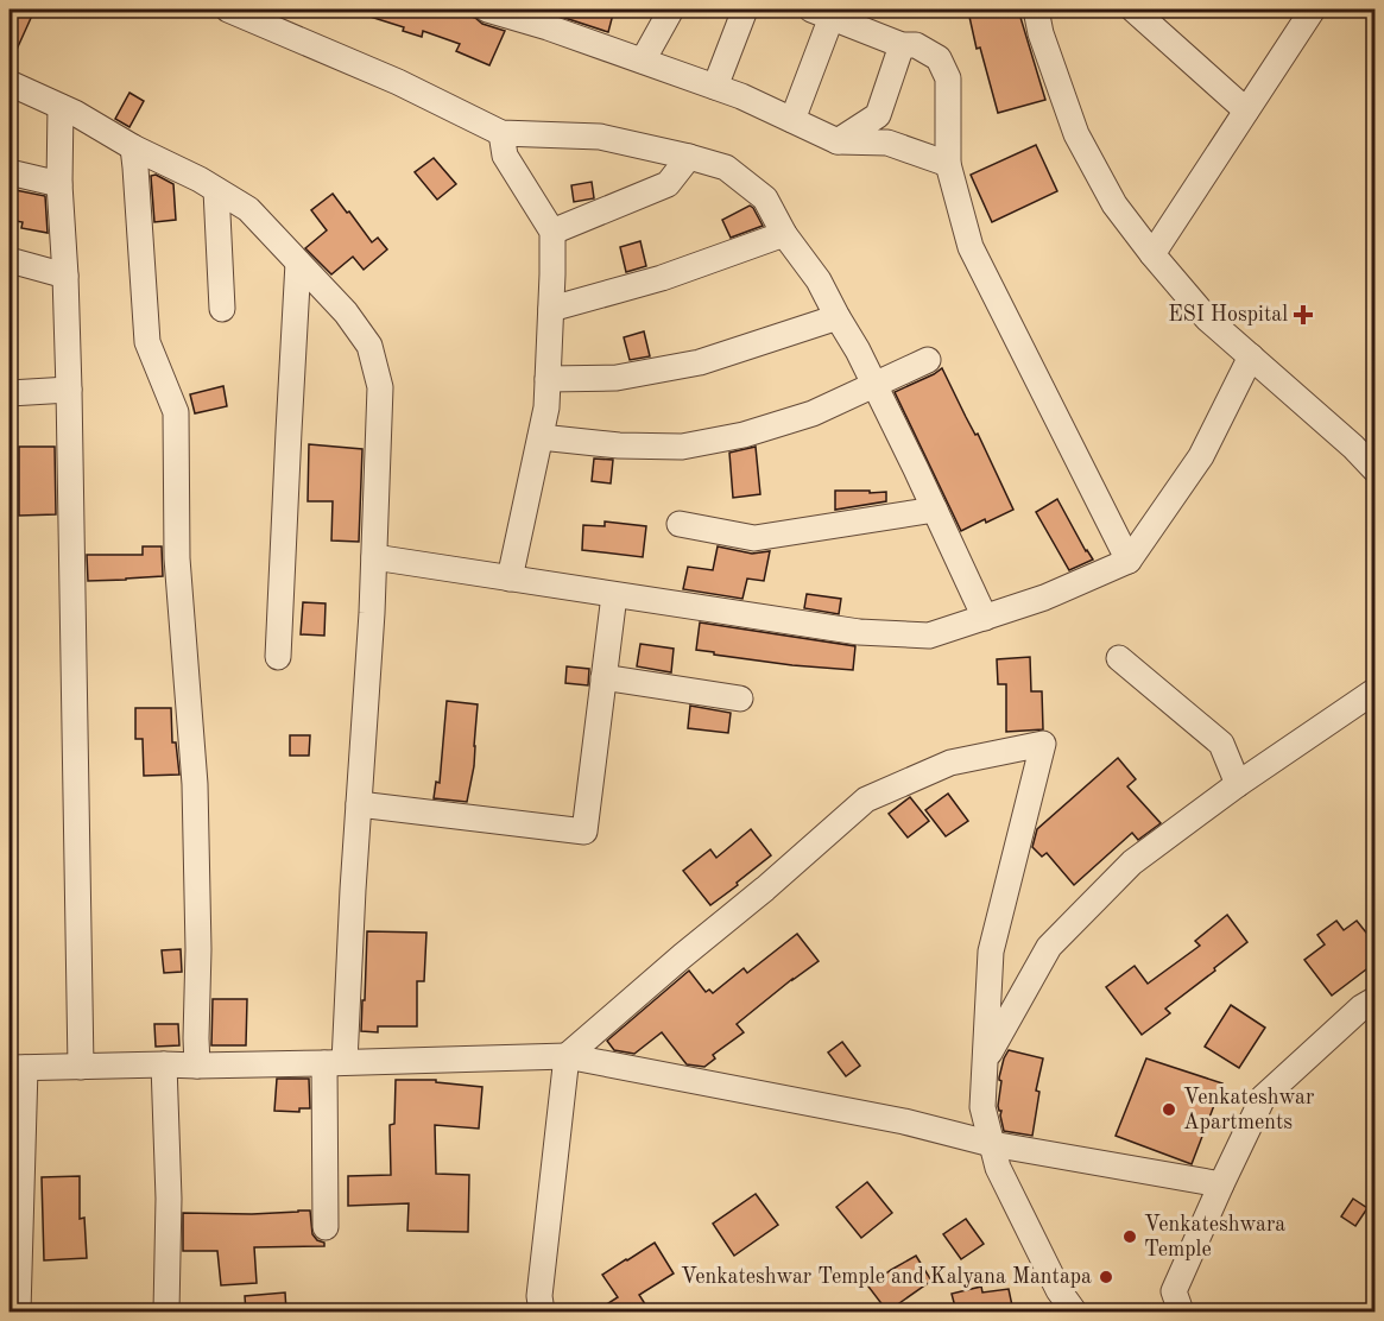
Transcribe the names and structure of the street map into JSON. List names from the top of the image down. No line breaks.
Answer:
{"places":{"health":["ESI Hospital"],"other":["Venkateshwar Apartments","Venkateshwara Temple","Venkateshwar Temple and Kalyana Mantapa"]}}
